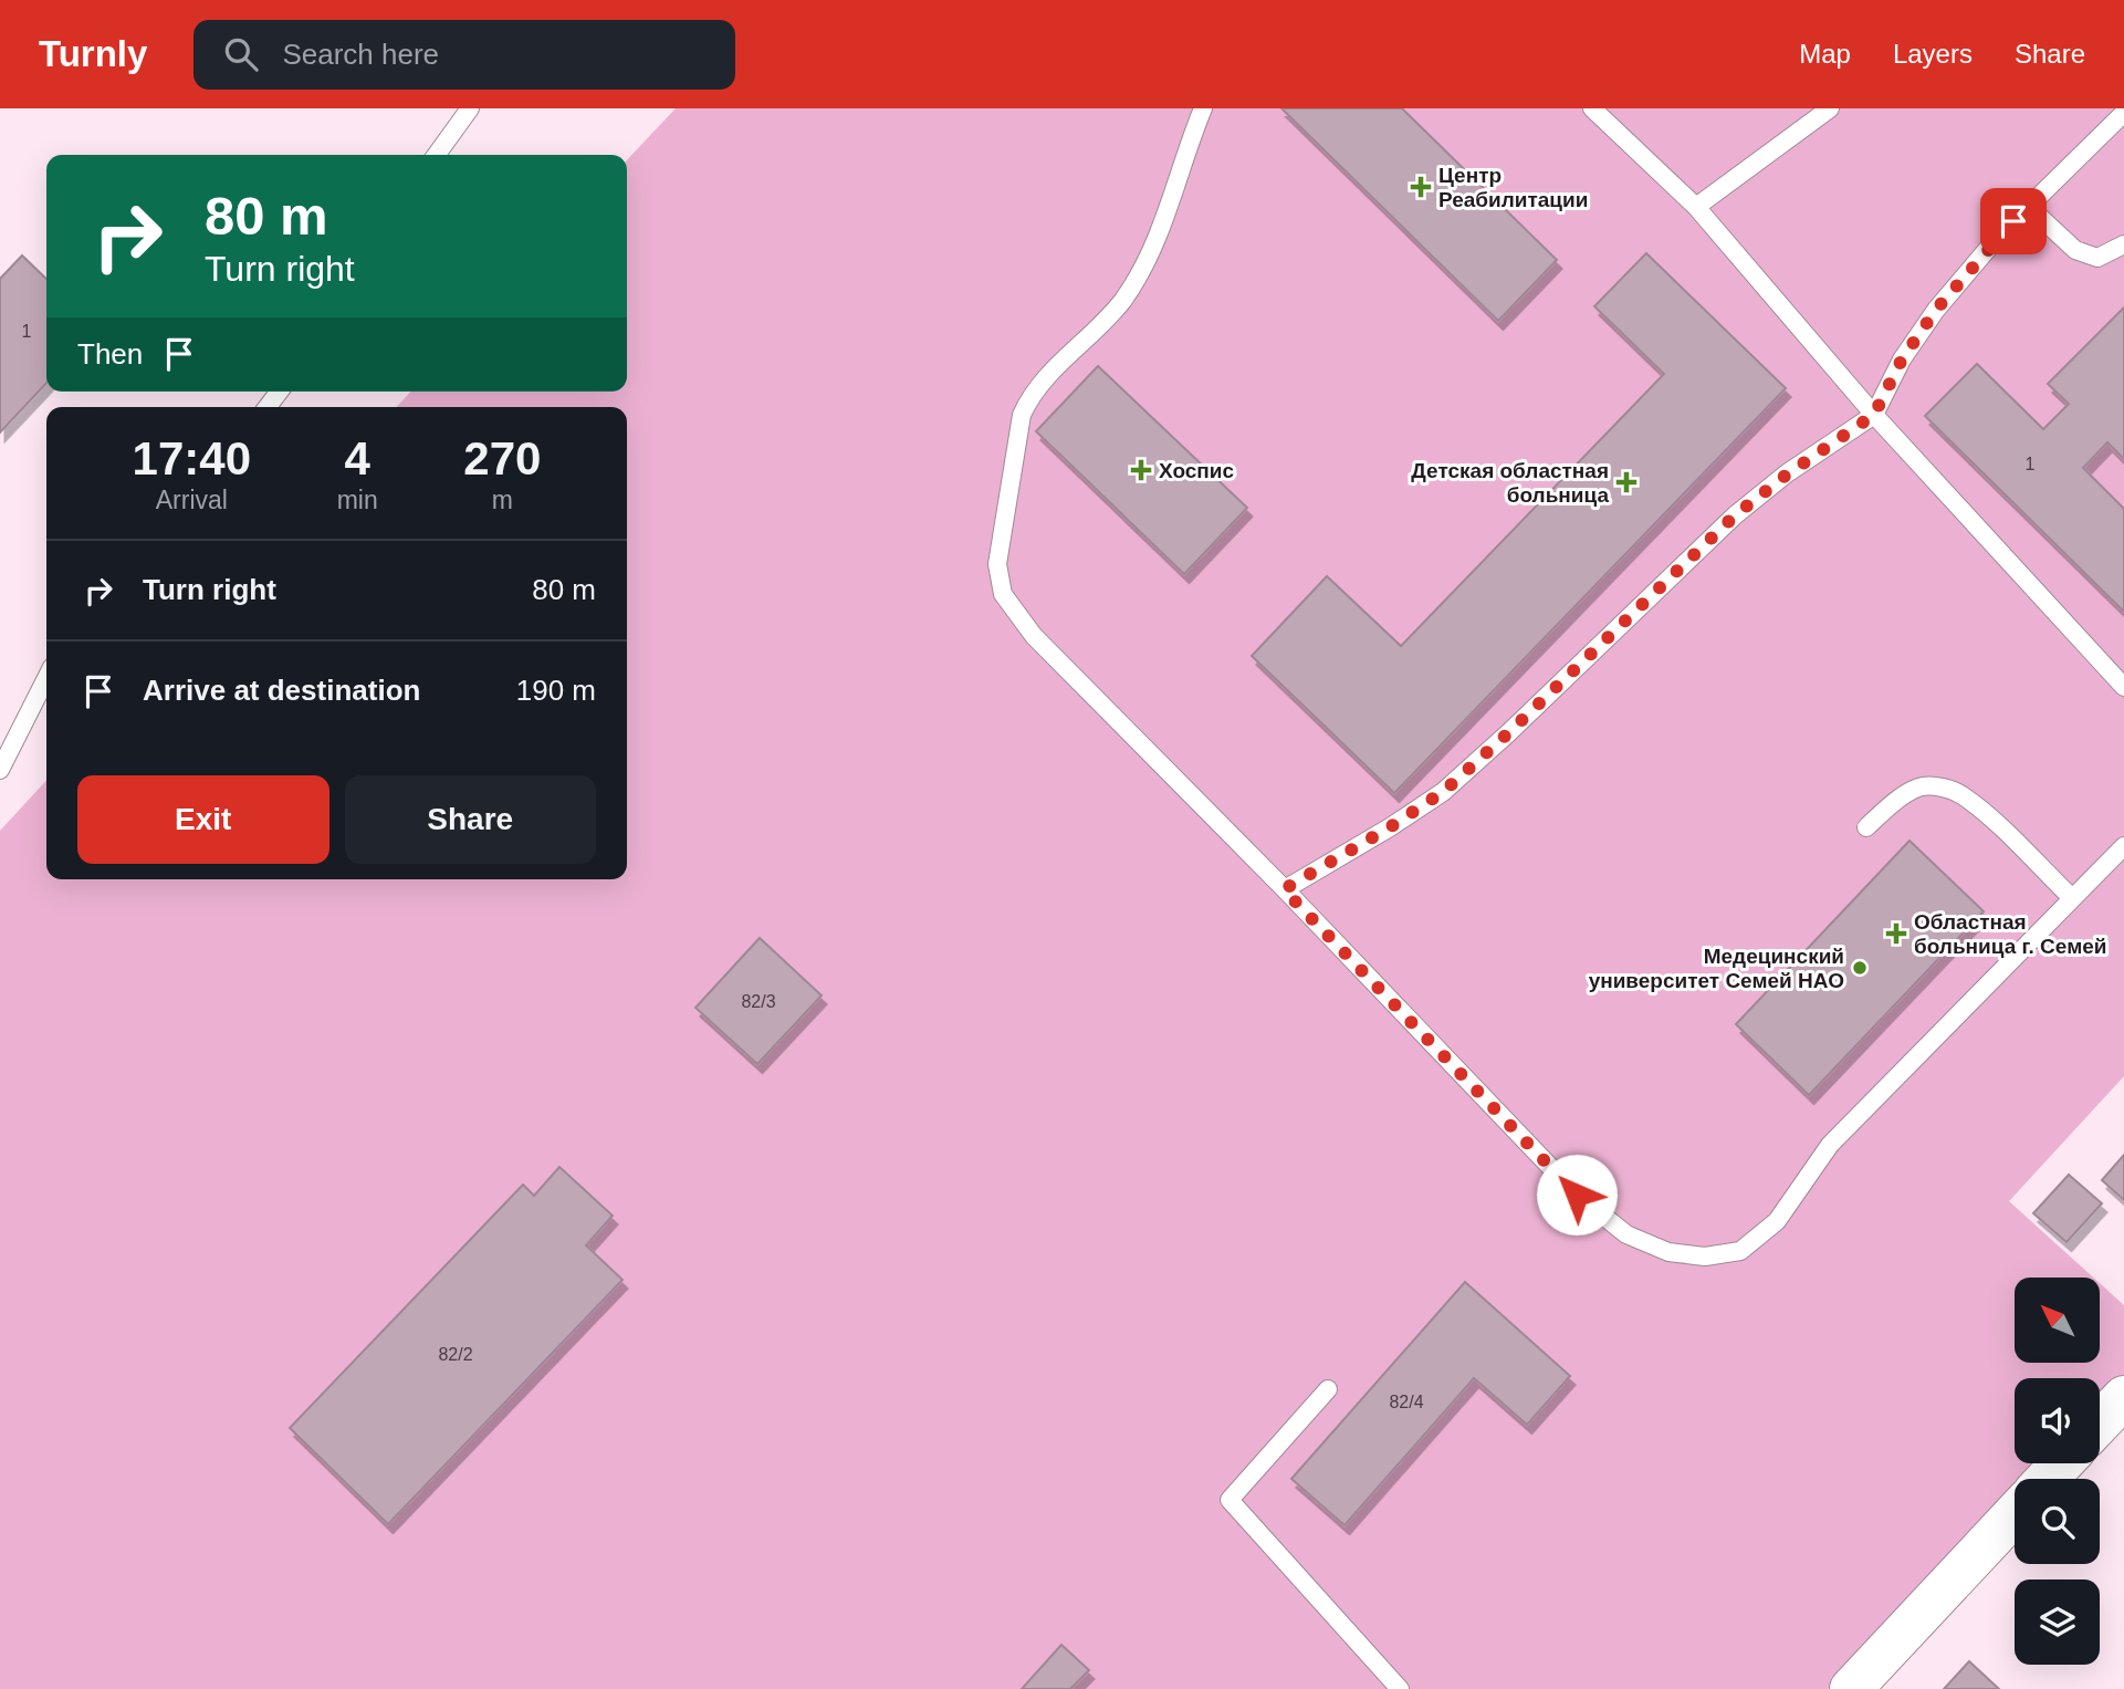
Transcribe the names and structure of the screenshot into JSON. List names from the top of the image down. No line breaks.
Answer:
{"places":{"health":["Центр Реабилитации","Хоспис","Детская областная больница","Областная больница г. Семей"],"other":["Медецинский университет Семей НАО"]},"house_numbers":["1","1","82/3","82/2","82/4"],"north":"top left","page":{"header":"Turnly","search":"Search here","nav":["Map","Layers","Share"],"turn":["80 m","Turn right"],"then":"Then","eta":["17:40","Arrival","4","min","270","m"],"list":[{"name":"Turn right","value":"80 m"},{"name":"Arrive at destination","value":"190 m"}],"buttons":["Exit","Share"]}}
